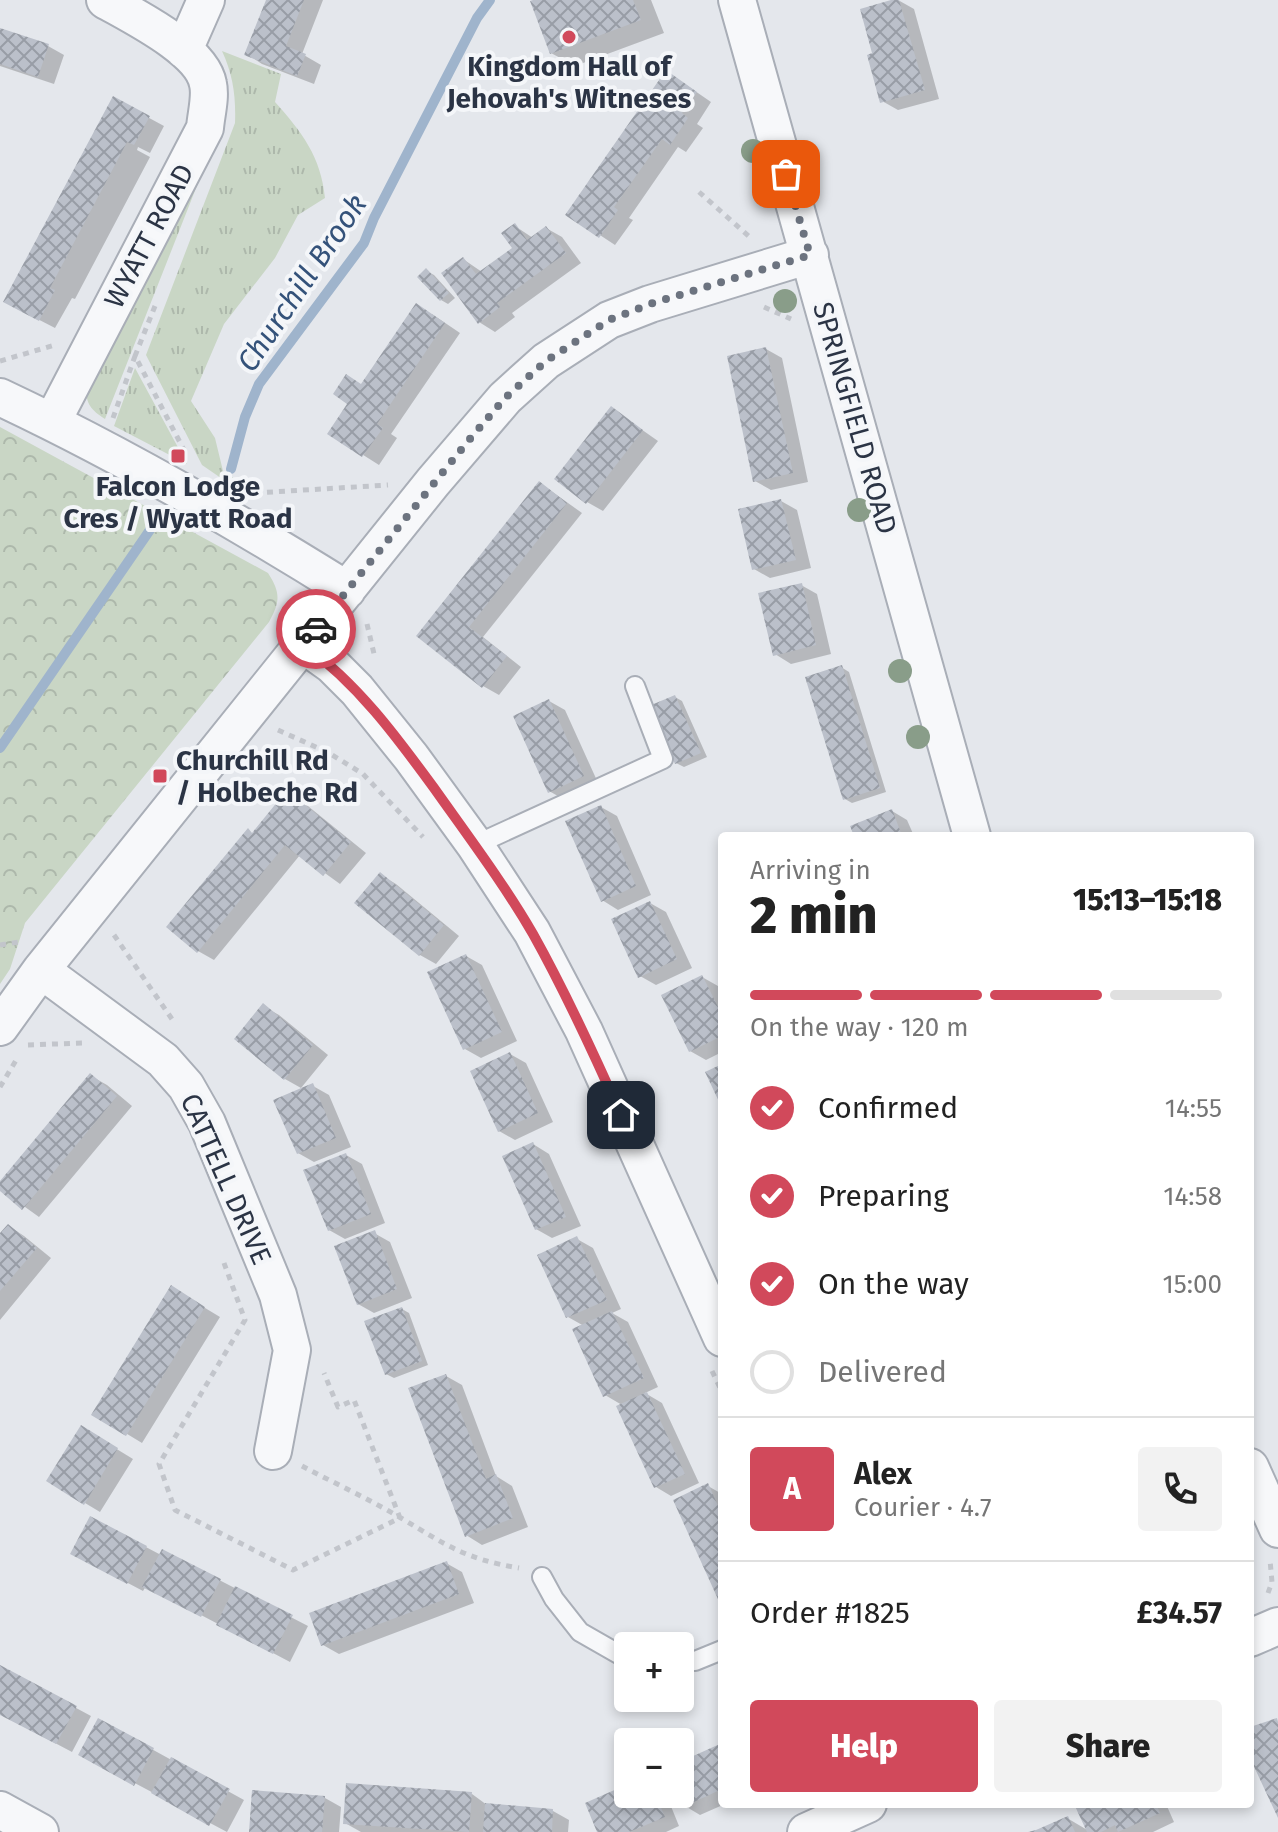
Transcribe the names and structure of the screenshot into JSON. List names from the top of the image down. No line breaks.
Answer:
{"streets":{"street":["WYATT ROAD","SPRINGFIELD ROAD","CATTELL DRIVE"]},"water":["Churchill Brook"],"places":{"other":["Kingdom Hall of Jehovah's Witneses"],"transit":["Falcon Lodge Cres / Wyatt Road","Churchill Rd / Holbeche Rd"]},"page":{"heading":["2 min","Arriving in","15:13–15:18"],"panel":["Alex","Courier · 4.7","Order #1825","£34.57"],"bar":"On the way · 120 m","list":[["Confirmed","14:55"],["Preparing","14:58"],["On the way","15:00"],"Delivered"],"round":"A","map_buttons":["+","−"],"buttons":["Help","Share"]}}
